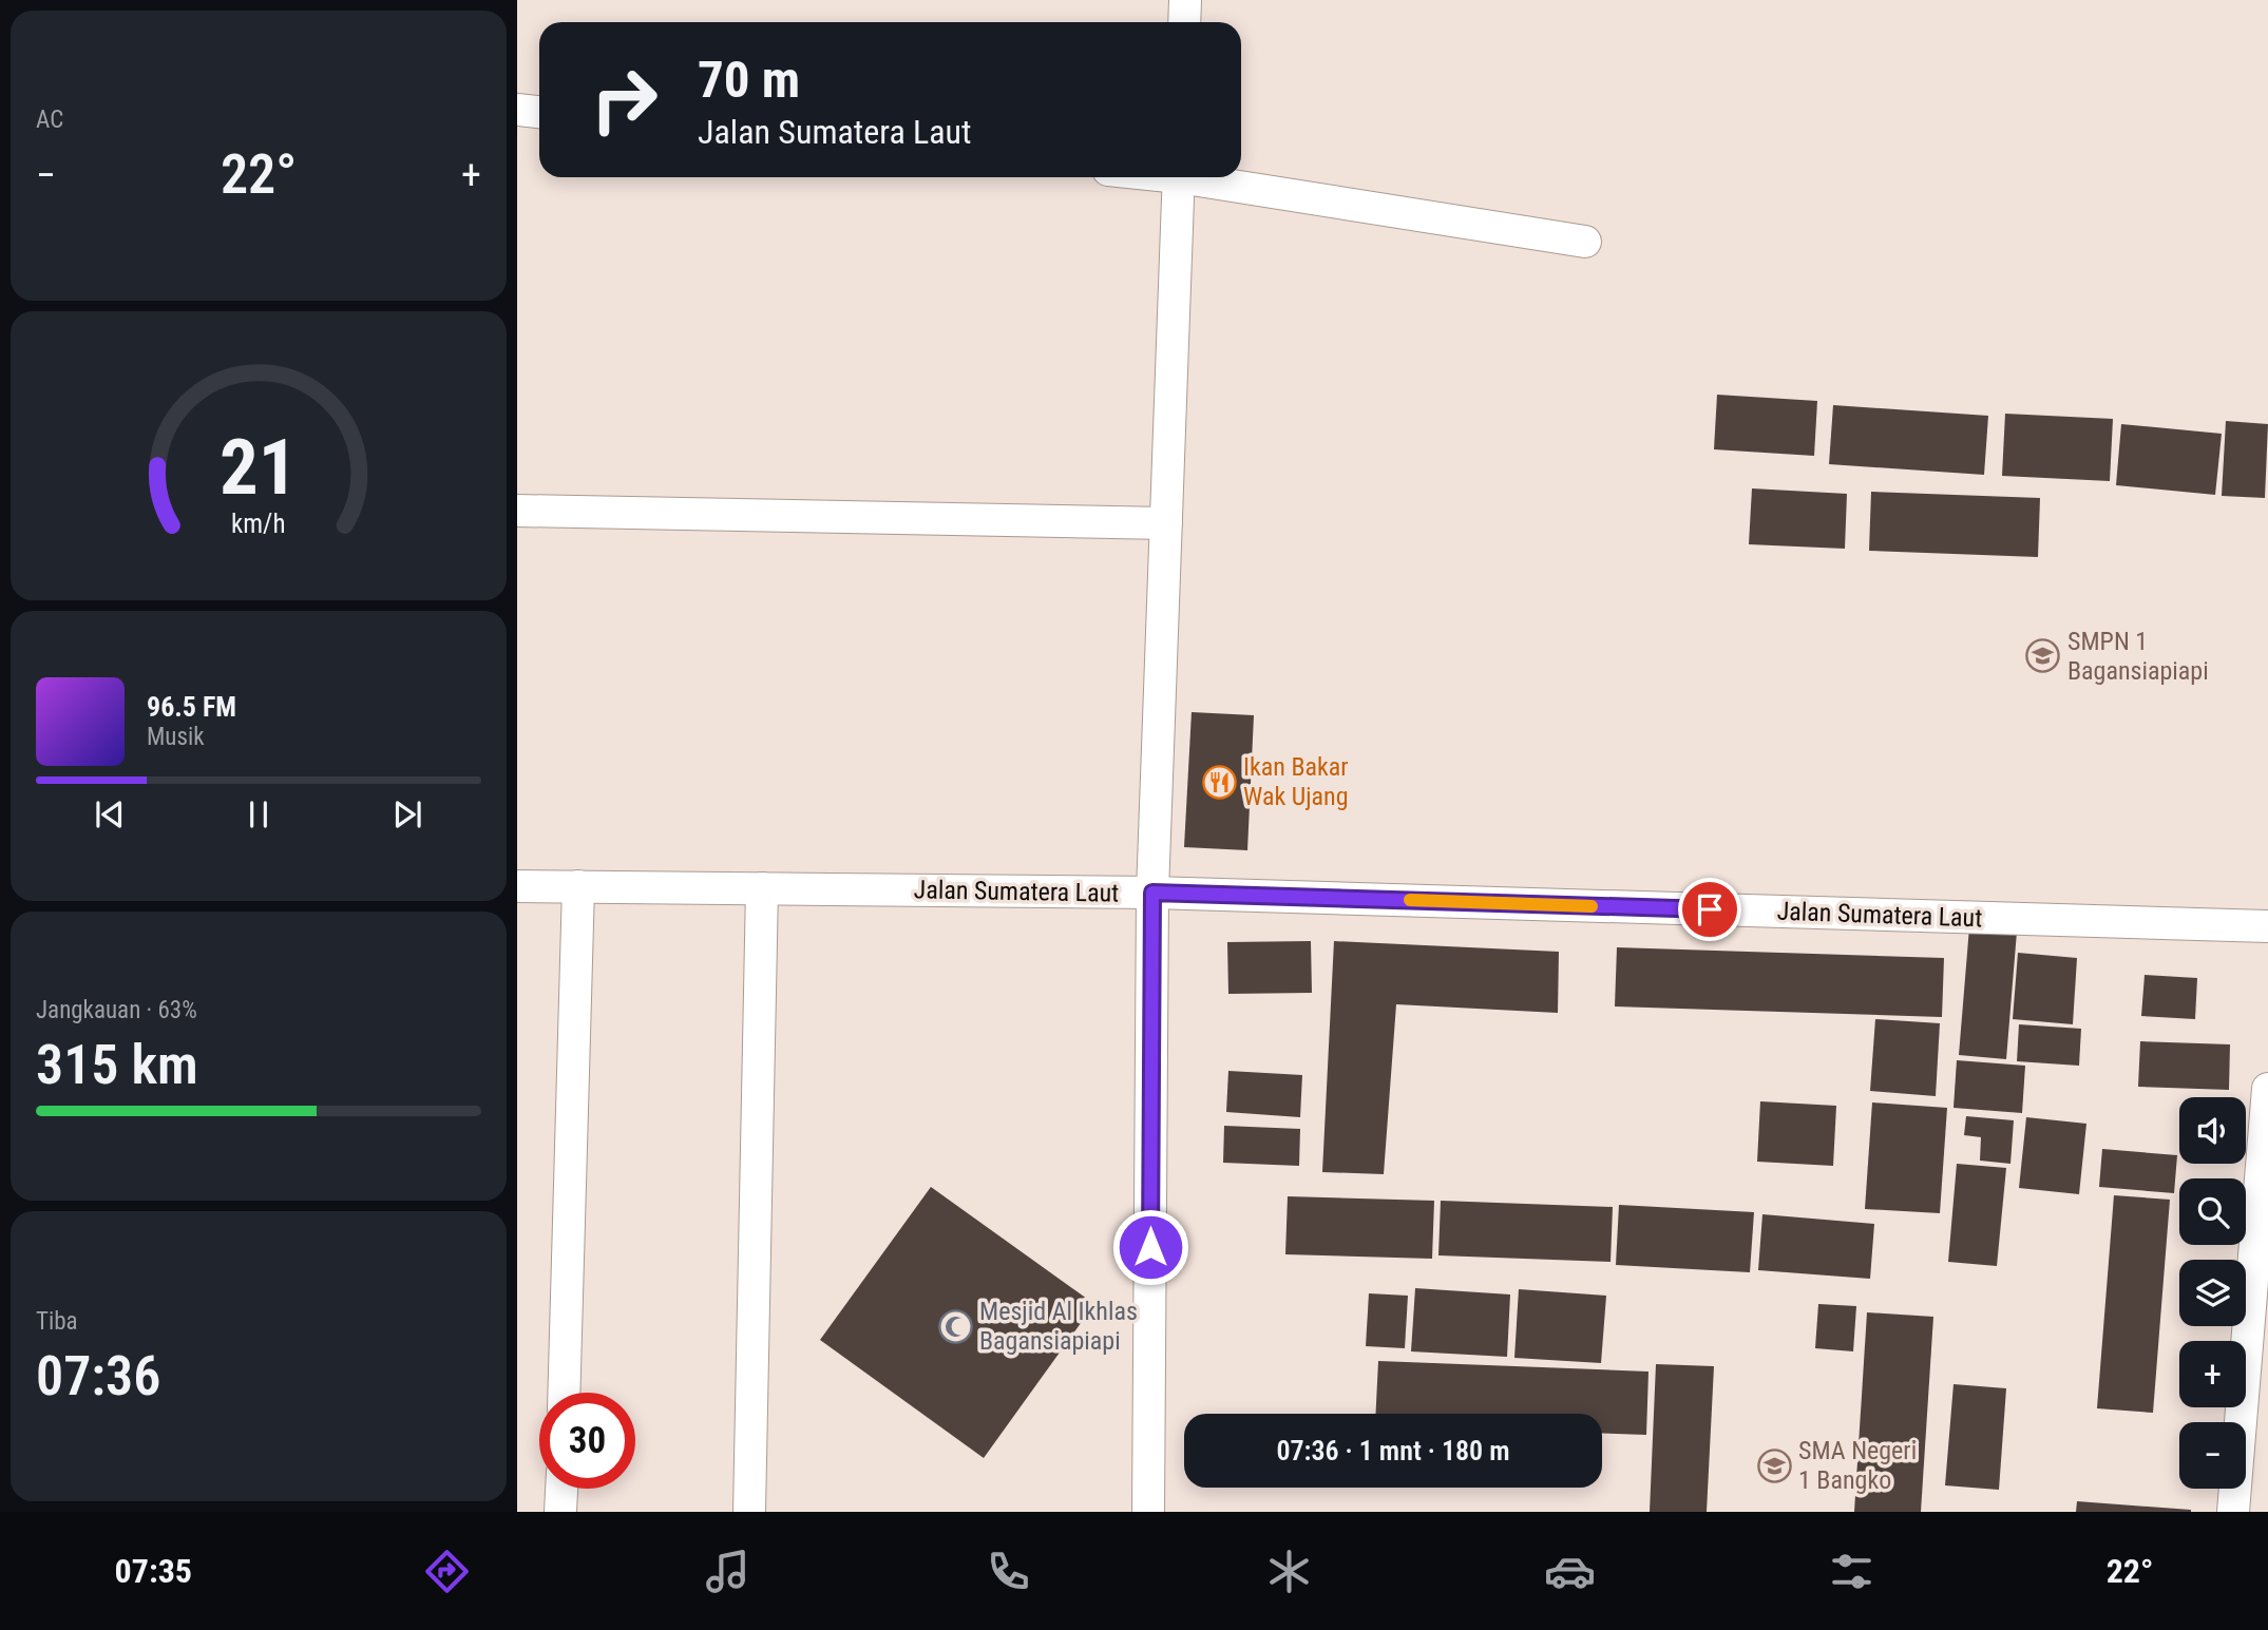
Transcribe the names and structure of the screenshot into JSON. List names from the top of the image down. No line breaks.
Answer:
{"streets":{"street":["Jalan Sumatera Laut"]},"places":{"school or university":["SMPN 1 Bagansiapiapi","SMA Negeri 1 Bangko"],"restaurant":["Ikan Bakar Wak Ujang"],"mosque":["Mesjid Al Ikhlas Bagansiapiapi"]},"page":{"tile":["AC",["Jangkauan · 63%","315 km"],["Tiba","07:36"]],"turn":["70 m","Jalan Sumatera Laut"],"heat":["−","22°","+"],"song":["96.5 FM","Musik"],"map_buttons":["+","−"],"limit":"30","trip":"07:36 · 1 mnt · 180 m","tabs":["07:35","22°"],"gauge":["21","km/h"]}}
